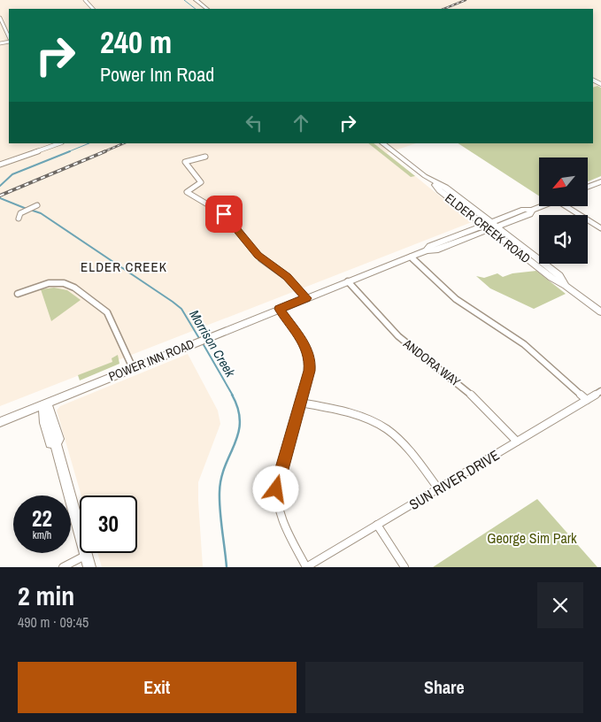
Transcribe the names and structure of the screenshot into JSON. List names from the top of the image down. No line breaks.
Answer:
{"streets":{"main road":["ELDER CREEK ROAD","POWER INN ROAD"],"street":["ANDORA WAY","SUN RIVER DRIVE"]},"crossings":[["ELDER CREEK ROAD","POWER INN ROAD"],["POWER INN ROAD","ANDORA WAY"],["ANDORA WAY","SUN RIVER DRIVE"]],"districts":["ELDER CREEK"],"water":["Morrison Creek"],"parks":["George Sim Park"],"north":"bottom left","page":{"turn":["240 m","Power Inn Road"],"speed":"22 km/h","limit":"30","heading":["2 min","490 m · 09:45"],"buttons":["Exit","Share"]}}
